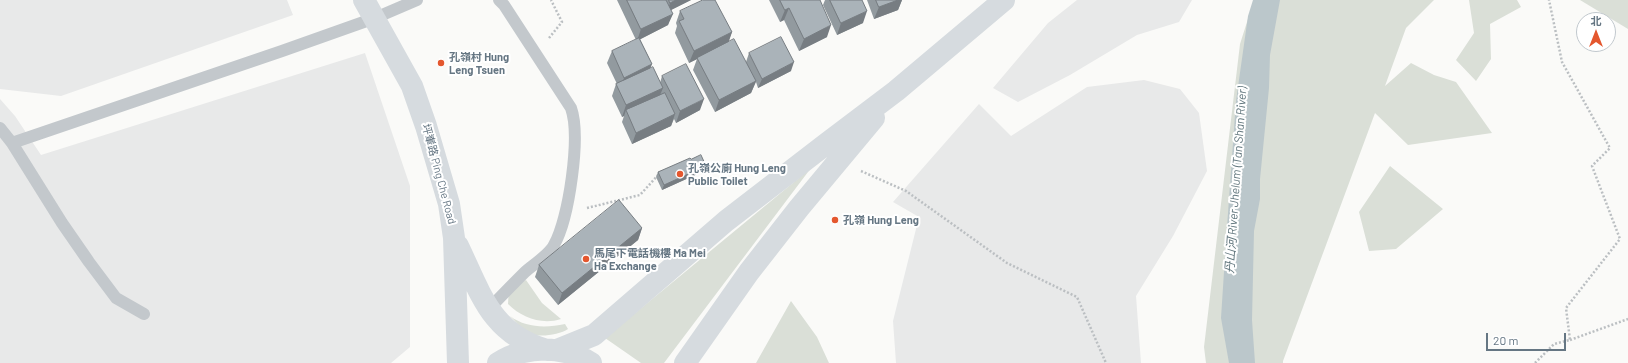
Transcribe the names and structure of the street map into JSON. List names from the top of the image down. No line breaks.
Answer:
{"streets":{"main road":["坪輋路 Ping Che Road"]},"water":["丹山河 River Jhelum (Tan Shan River)"],"places":["孔嶺村 Hung Leng Tsuen","孔嶺公廁 Hung Leng Public Toilet","孔嶺 Hung Leng","馬尾下電話機樓 Ma Mei Ha Exchange"],"scale_bar":"20 m","north":"top"}
